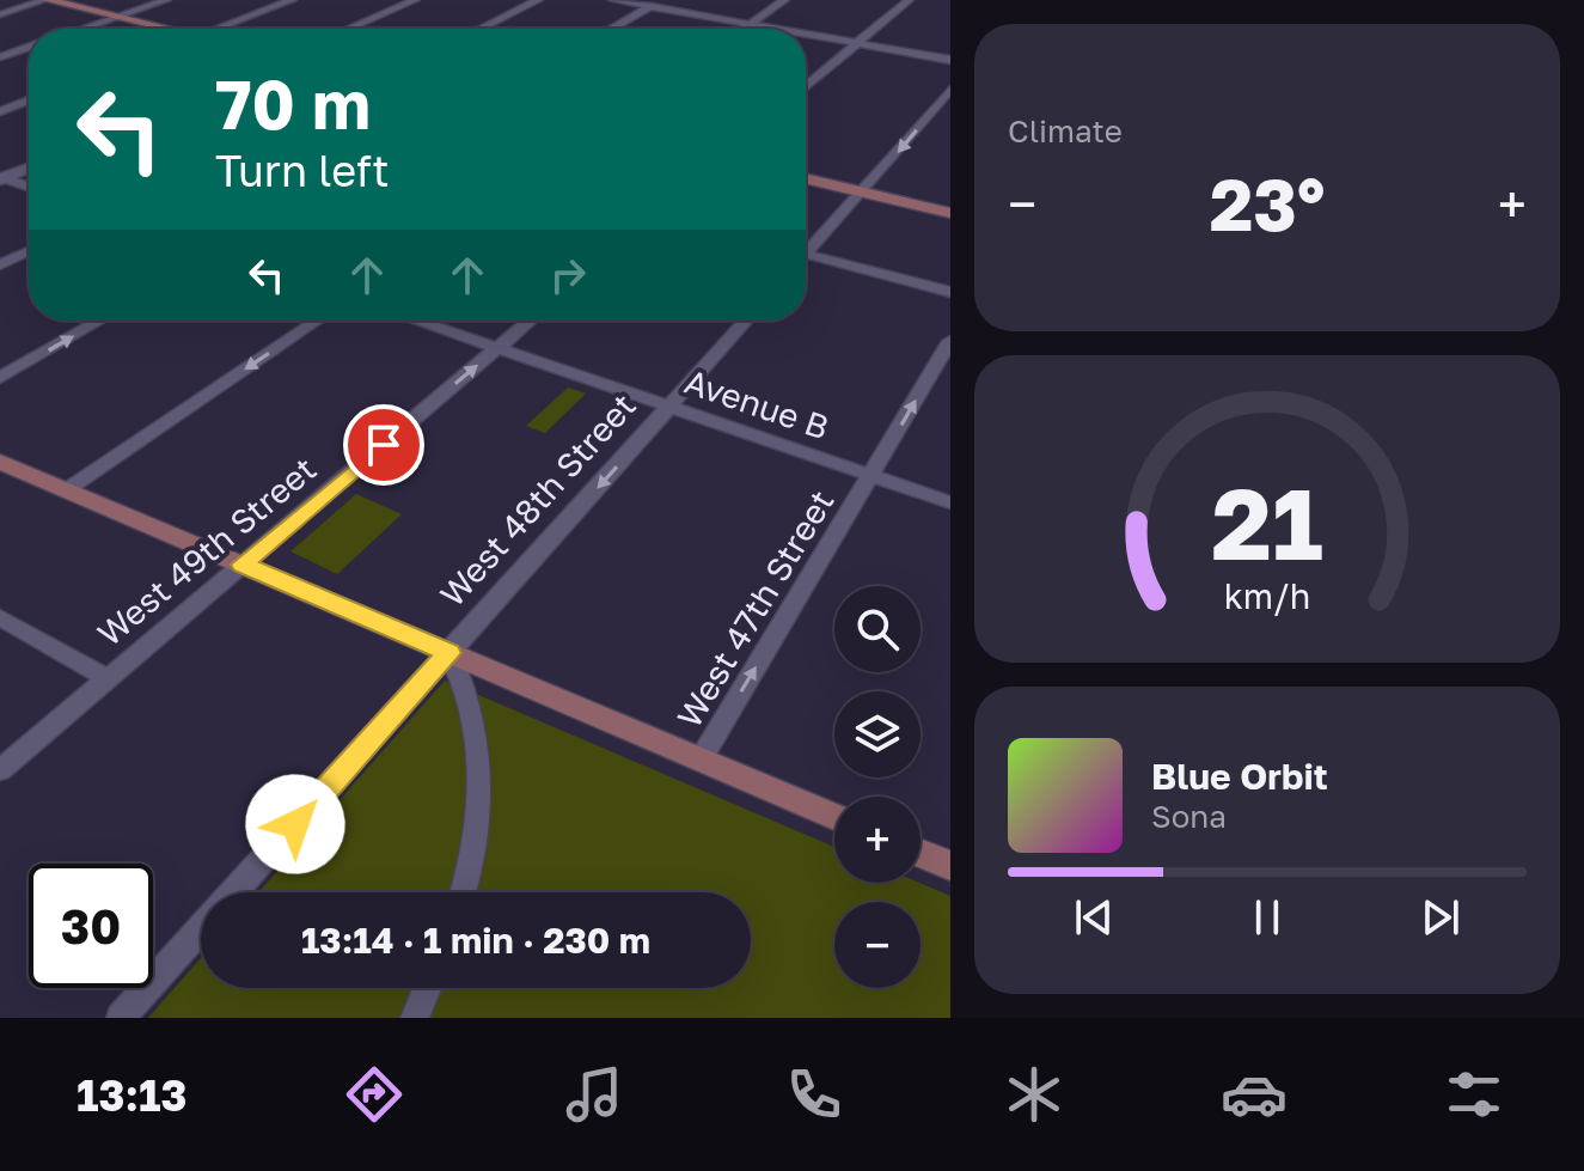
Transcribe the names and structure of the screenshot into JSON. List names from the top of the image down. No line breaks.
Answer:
{"streets":{"street":["Avenue B","West 48th Street","West 49th Street","West 47th Street"]},"crossings":[["Avenue B","West 48th Street"],["Avenue B","West 49th Street"],["Avenue B","West 47th Street"]],"one_way":["West 48th Street","West 47th Street"],"page":{"tile":"Climate","turn":["70 m","Turn left"],"heat":["−","23°","+"],"map_buttons":["+","−"],"song":["Blue Orbit","Sona"],"limit":"30","trip":"13:14 · 1 min · 230 m","tabs":"13:13","gauge":["21","km/h"]}}
